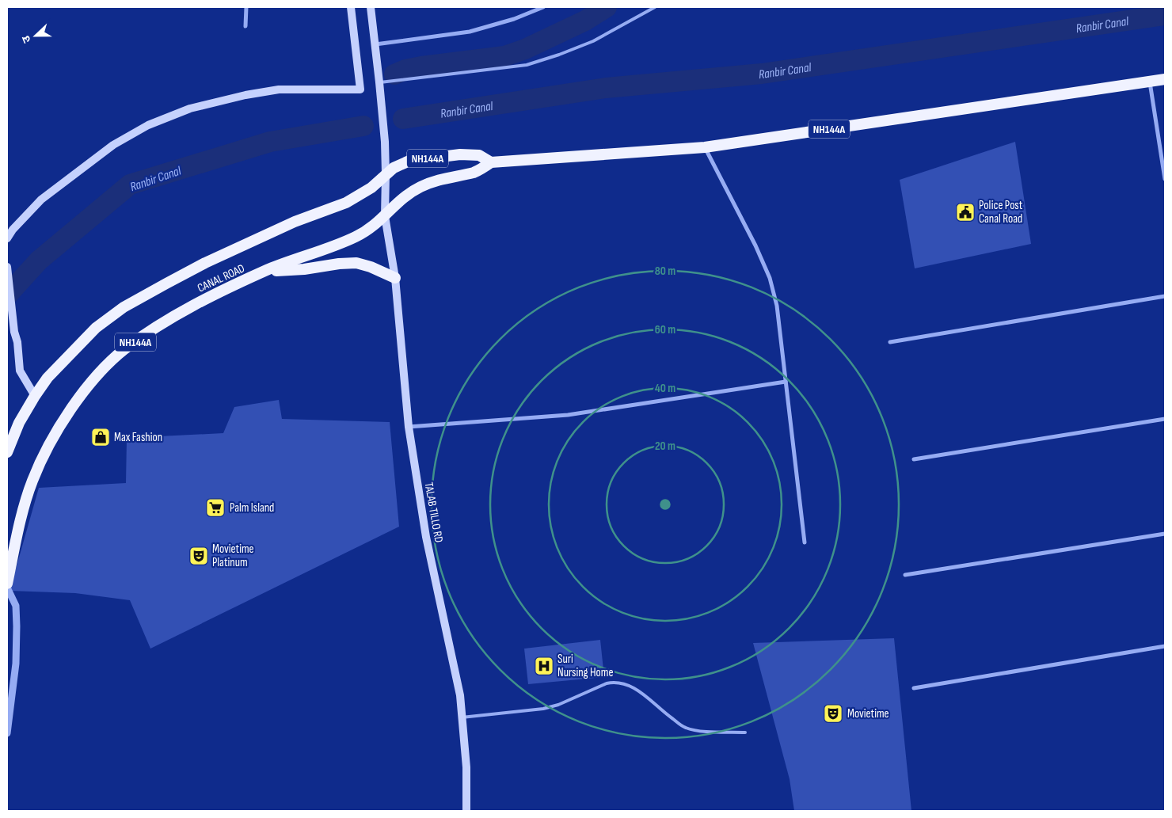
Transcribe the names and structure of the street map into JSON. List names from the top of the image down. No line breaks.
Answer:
{"streets":{"highway":["NH144A","CANAL ROAD"],"main road":["TALAB TILLO RD"]},"crossings":[["NH144A","CANAL ROAD"],["NH144A","TALAB TILLO RD"],["CANAL ROAD","TALAB TILLO RD"]],"water":["Ranbir Canal"],"places":{"public building":["Police Post Canal Road"],"shop":["Max Fashion"],"supermarket":["Palm Island"],"theatre":["Movietime Platinum","Movietime"],"hospital":["Suri Nursing Home"]},"north":"left","rings":["80 m","60 m","40 m","20 m"]}
